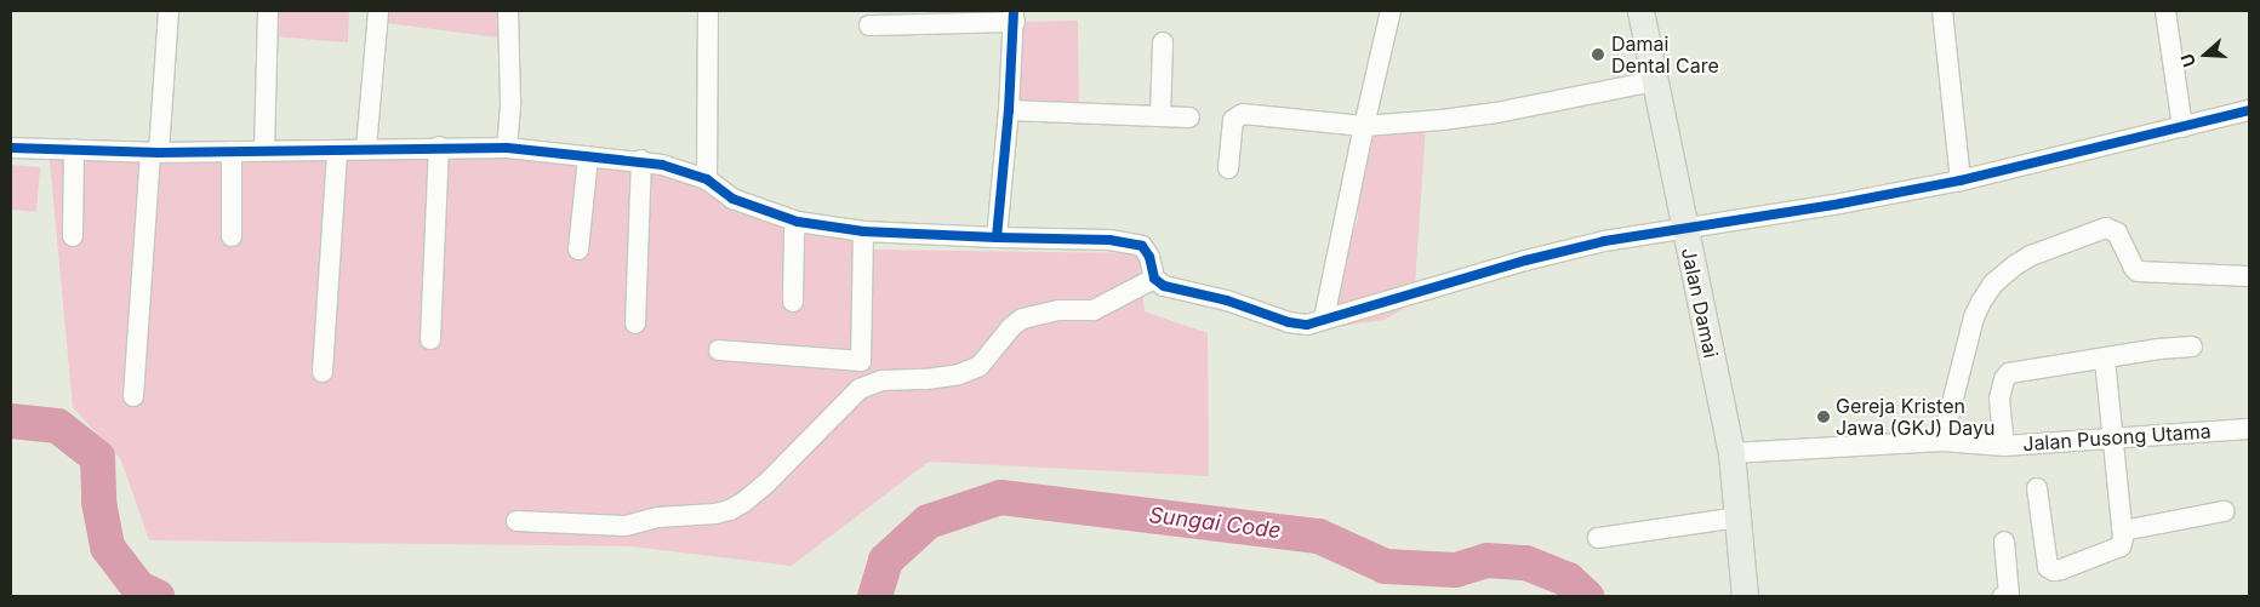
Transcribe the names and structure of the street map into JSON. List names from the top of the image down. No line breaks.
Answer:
{"streets":{"main road":["Jalan Damai"],"street":["Jalan Pusong Utama"]},"crossings":[["Jalan Damai","Jalan Pusong Utama"]],"water":["Sungai Code"],"places":["Damai Dental Care","Gereja Kristen Jawa (GKJ) Dayu"],"north":"left"}
